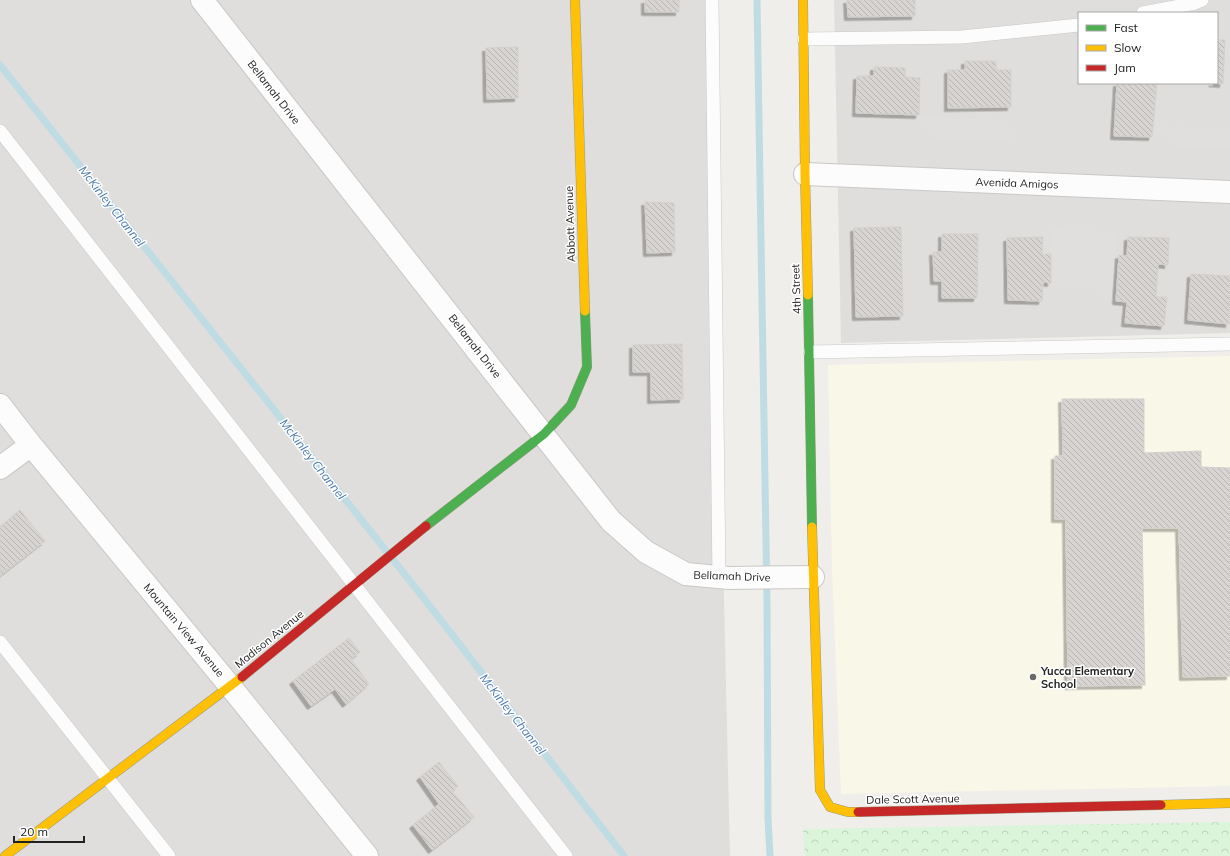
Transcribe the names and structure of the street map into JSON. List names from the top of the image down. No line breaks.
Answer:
{"streets":{"street":["Bellamah Drive","Avenida Amigos","Abbott Avenue","4th Street","Mountain View Avenue","Madison Avenue","Dale Scott Avenue"]},"crossings":[["Bellamah Drive","Abbott Avenue"],["Bellamah Drive","4th Street"],["Bellamah Drive","Madison Avenue"],["Bellamah Drive","Dale Scott Avenue"],["Avenida Amigos","4th Street"],["Abbott Avenue","Madison Avenue"],["4th Street","Dale Scott Avenue"],["Mountain View Avenue","Madison Avenue"]],"water":["McKinley Channel"],"places":["Yucca Elementary School"],"legend":["Fast","Slow","Jam"],"scale_bar":"20 m"}
